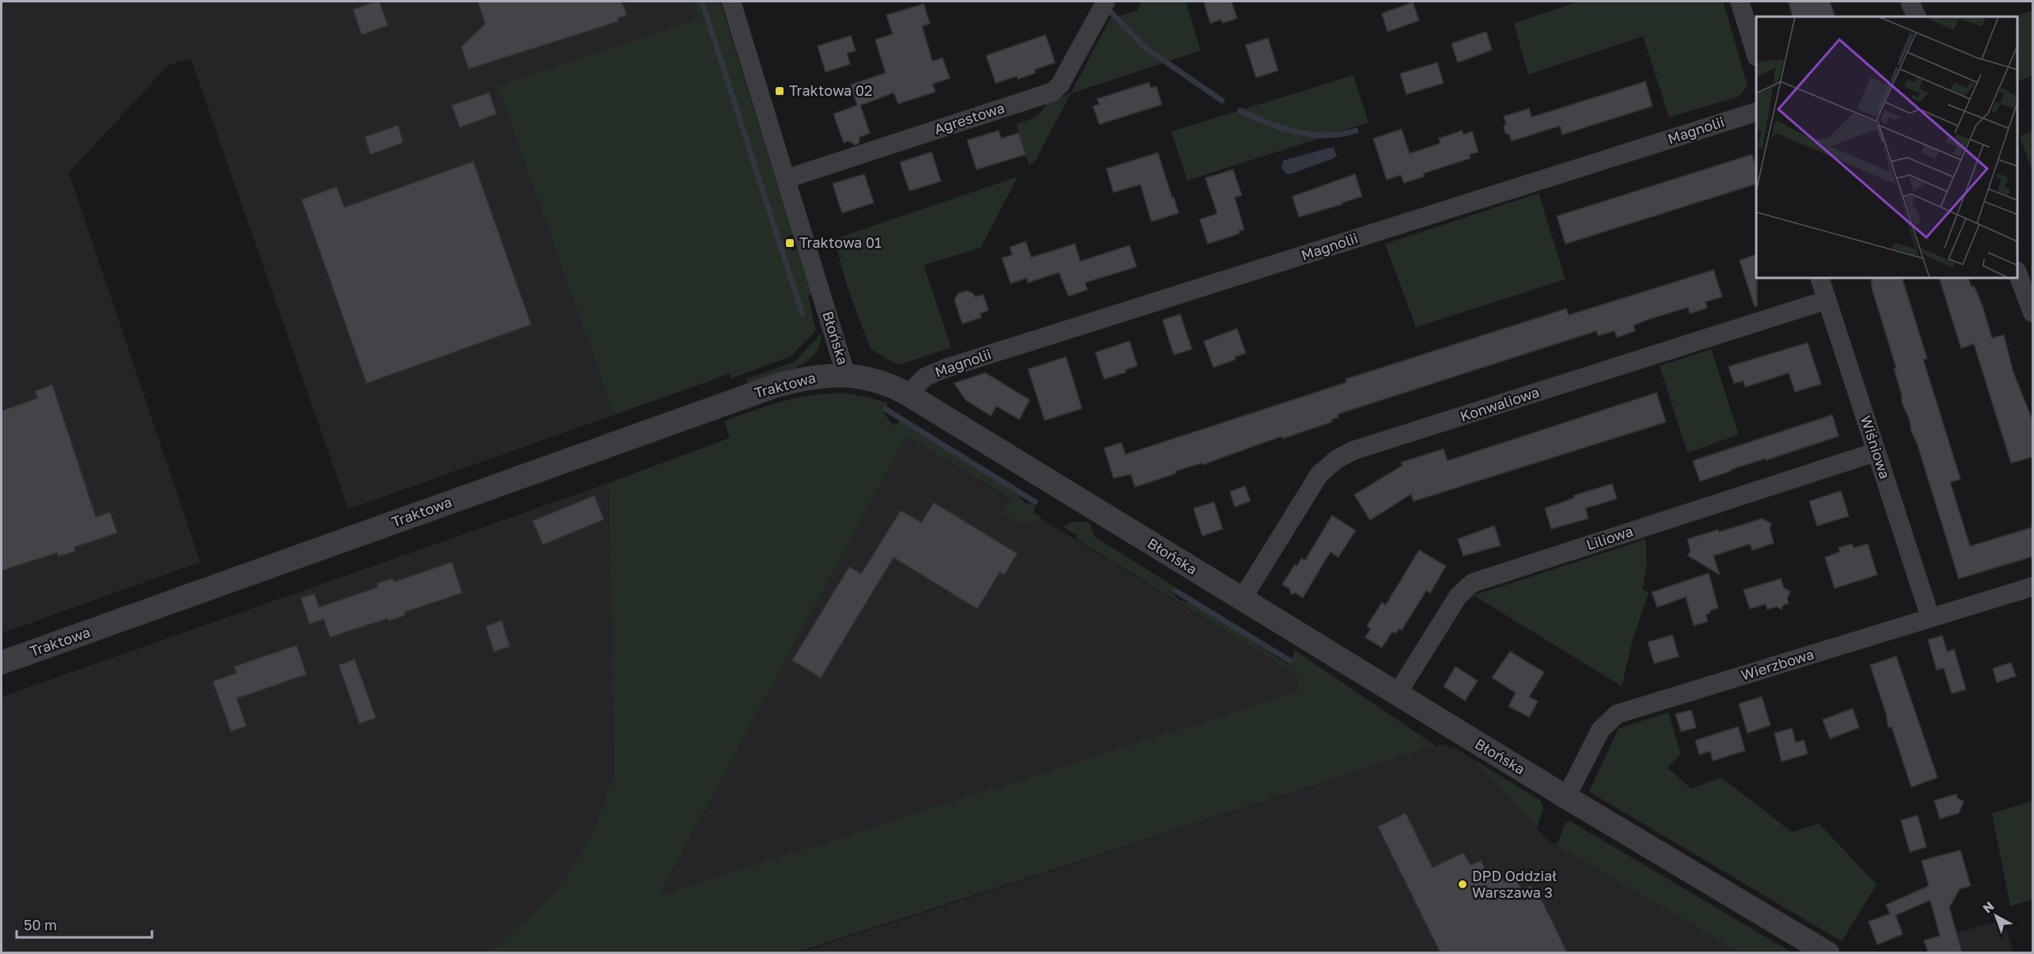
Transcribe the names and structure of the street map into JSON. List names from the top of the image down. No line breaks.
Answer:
{"streets":{"street":["Agrestowa","Magnolii","Błońska","Traktowa","Konwaliowa","Wiśniowa","Liliowa","Wierzbowa"]},"crossings":[["Agrestowa","Błońska"],["Magnolii","Błońska"],["Błońska","Traktowa"],["Błońska","Konwaliowa"],["Błońska","Liliowa"],["Błońska","Wierzbowa"],["Konwaliowa","Wiśniowa"],["Wiśniowa","Liliowa"],["Wiśniowa","Wierzbowa"]],"places":{"transit":["Traktowa 02","Traktowa 01"],"other":["DPD Oddział Warszawa 3"]},"scale_bar":"50 m","north":"top left"}
